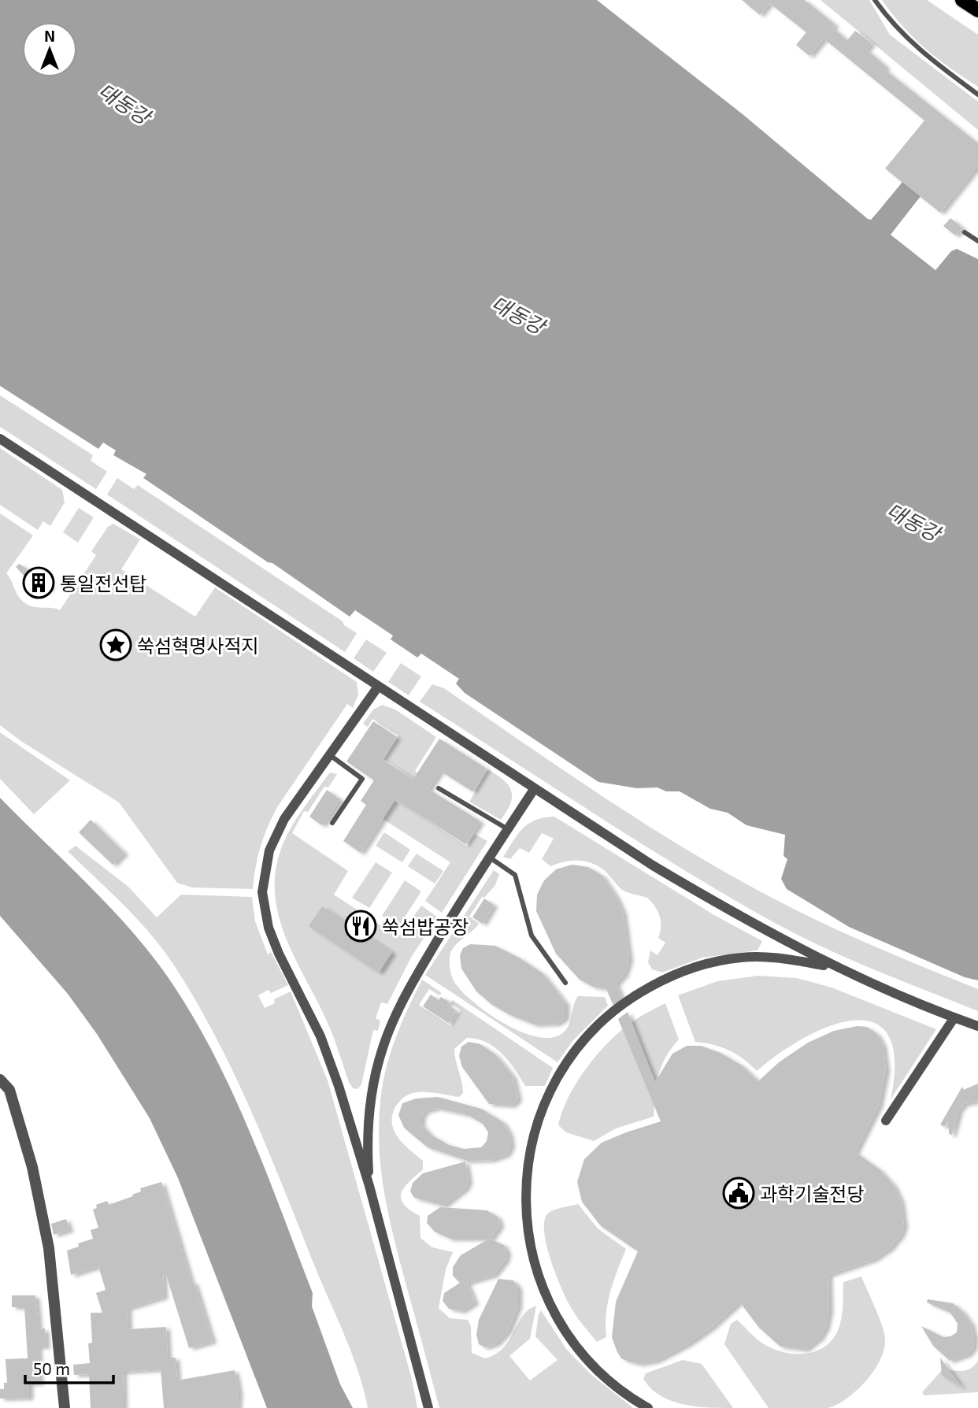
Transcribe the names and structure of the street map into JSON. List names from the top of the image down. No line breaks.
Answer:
{"water":["대동강"],"places":{"building":["통일전선탑"],"place":["쑥섬혁명사적지"],"restaurant":["쑥섬밥공장"],"public building":["과학기술전당"]},"scale_bar":"50 m","north":"top"}
